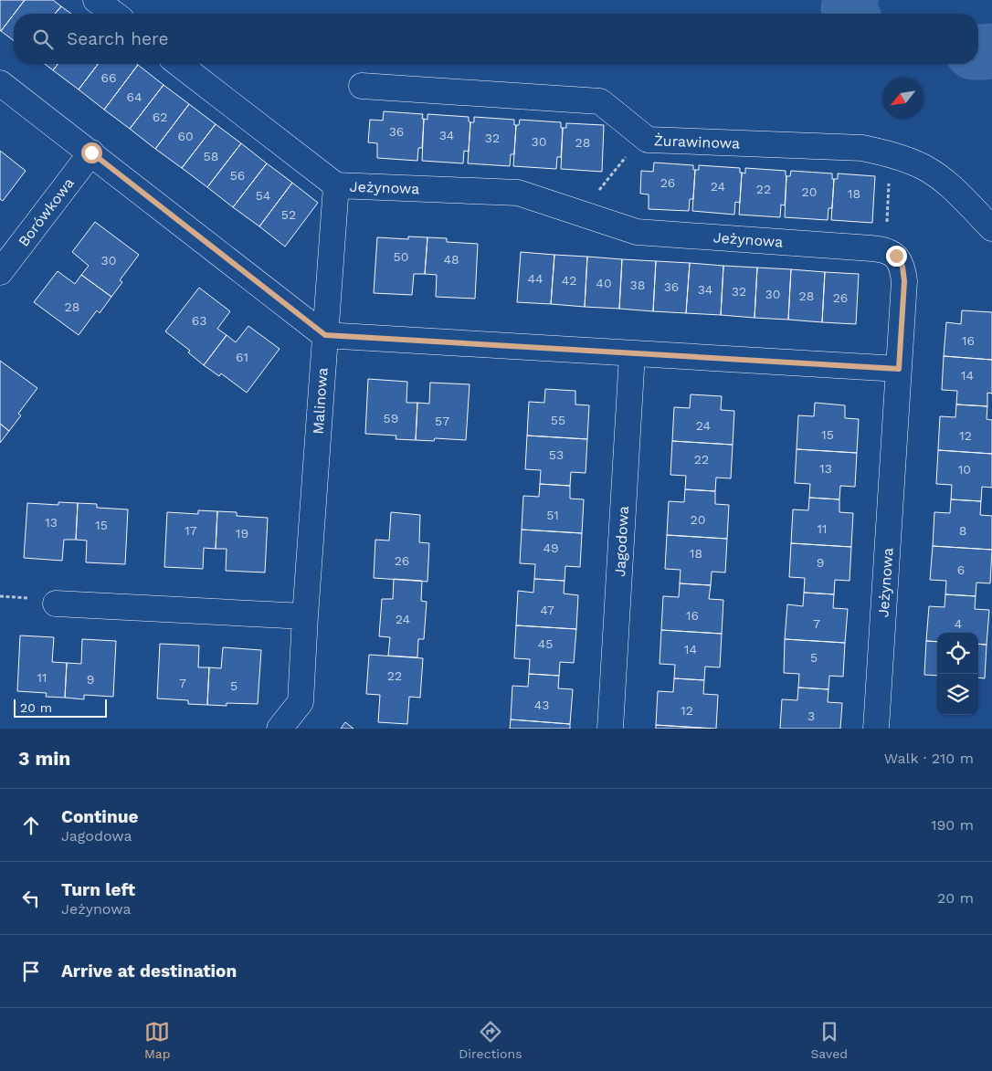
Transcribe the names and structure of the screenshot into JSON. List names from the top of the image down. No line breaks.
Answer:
{"streets":{"street":["Żurawinowa","Jeżynowa","Borówkowa","Malinowa","Jagodowa"]},"crossings":[["Jeżynowa","Malinowa"]],"house_numbers":["66","64","62","36","34","60","32","30","28","58","56","26","24","22","20","18","54","52","50","48","30","44","42","40","38","36","34","32","30","28","26","28","63","16","61","14","59","55","57","24","15","12","53","22","13","10","51","20","13","15","11","17","8","19","49","18","26","9","6","47","16","24","7","4","45","14","5","22","11","9","7","5","43","12","3"],"scale_bar":"20 m","north":"bottom left","page":{"search":"Search here","scale":"20 m","heading":["3 min","Walk · 210 m"],"list":[["Continue","Jagodowa","190 m"],["Turn left","Jeżynowa","20 m"],"Arrive at destination"],"nav":["Map","Directions","Saved"]}}
